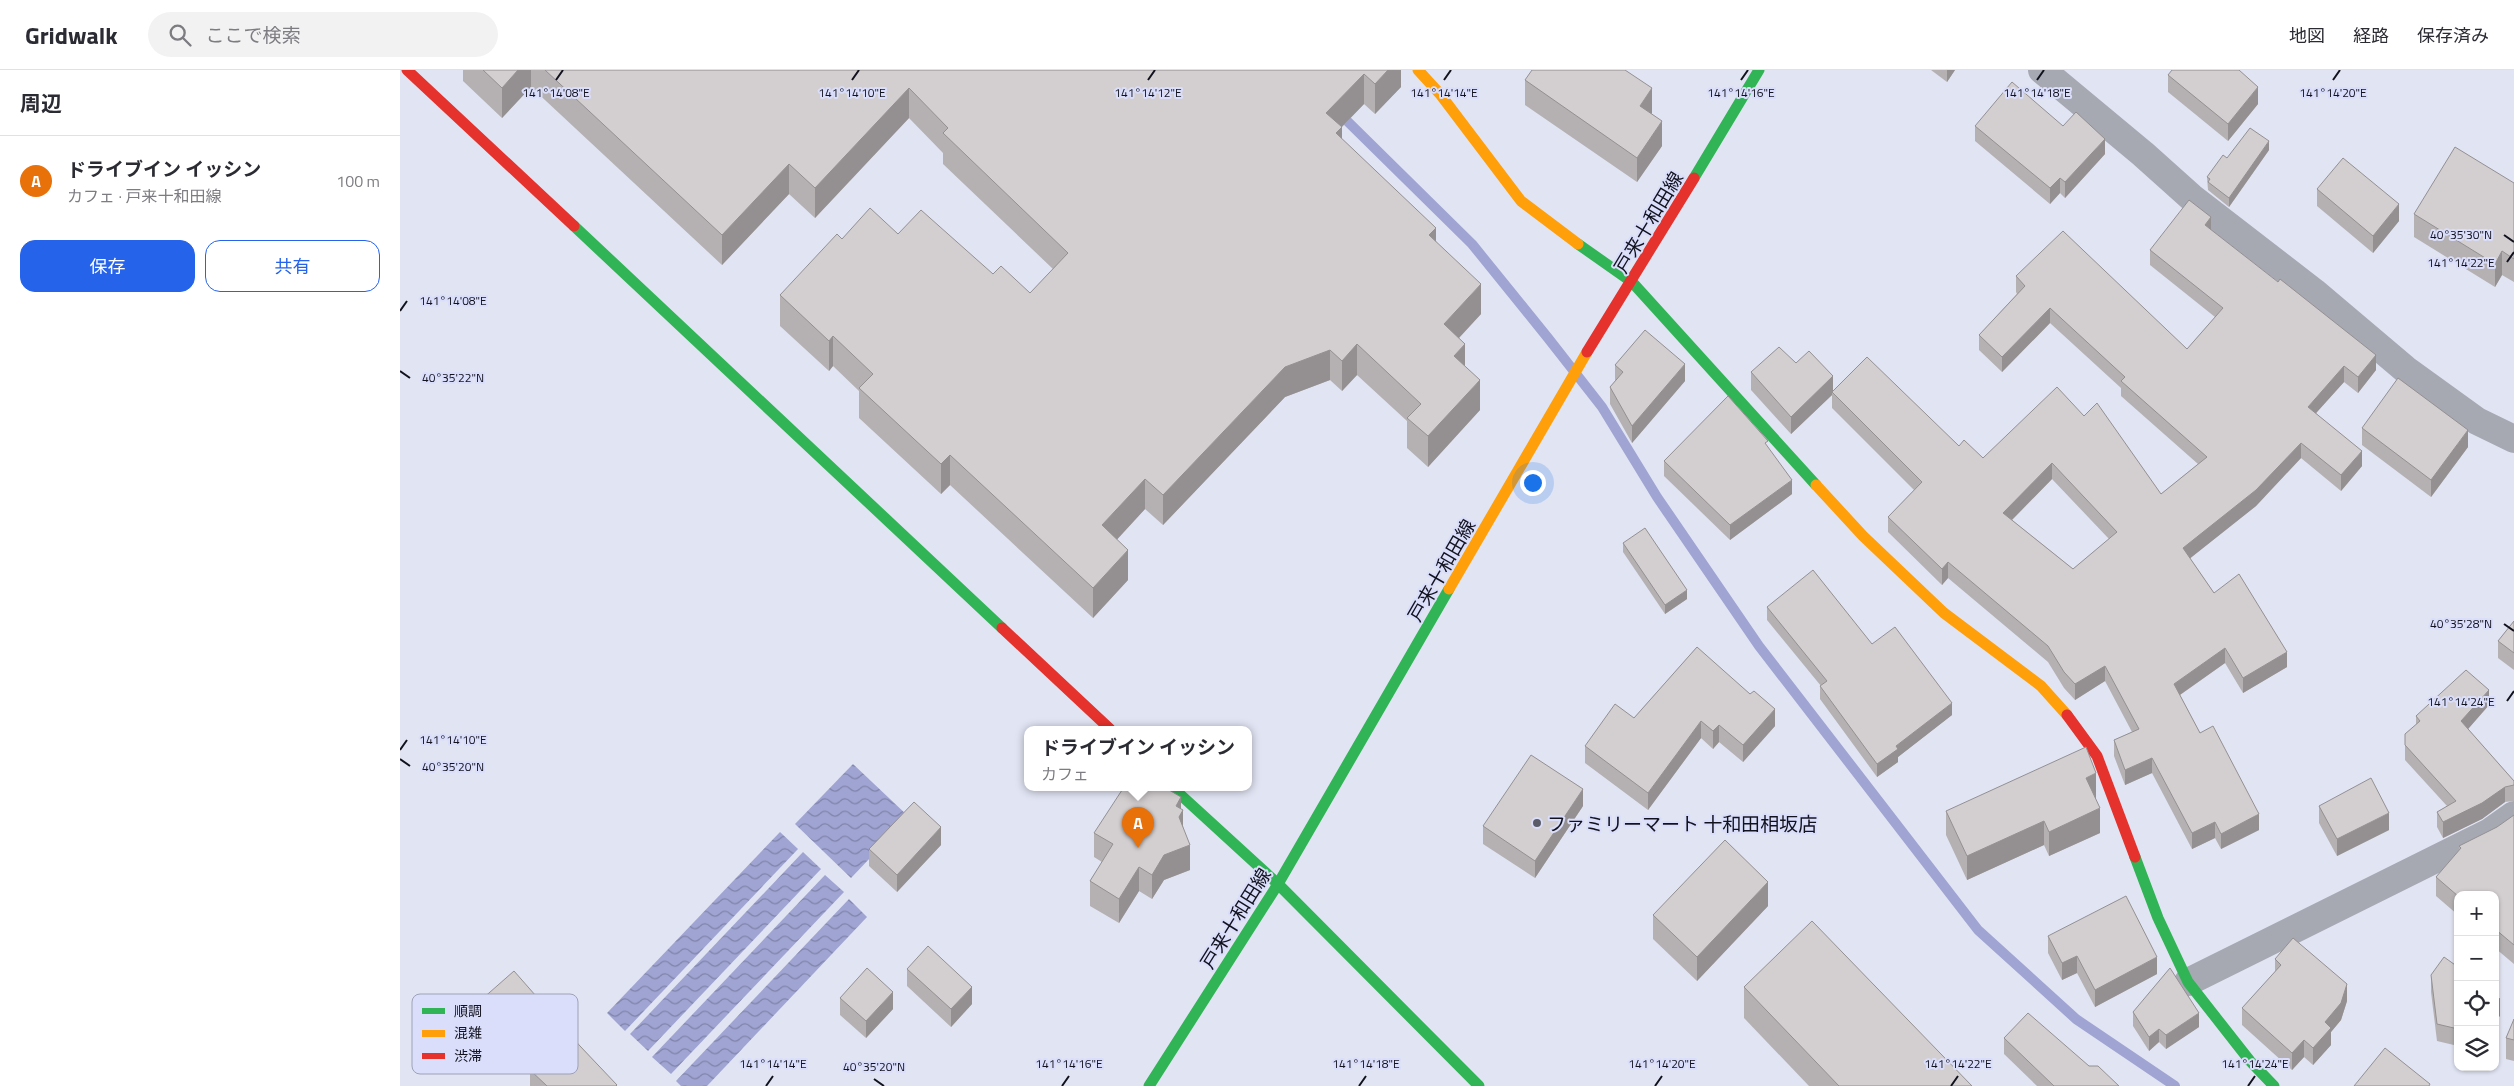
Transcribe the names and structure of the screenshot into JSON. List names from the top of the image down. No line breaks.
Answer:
{"streets":{"street":["戸来十和田線"]},"places":["ファミリーマート 十和田相坂店"],"legend":["順調","混雑","渋滞"],"page":{"header":"Gridwalk","search":"ここで検索","nav":["地図","経路","保存済み"],"heading":"周辺","list":[{"mark":"A","name":"ドライブイン イッシン","note":"カフェ · 戸来十和田線","value":"100 m"}],"buttons":["保存","共有"],"popup":["ドライブイン イッシン","カフェ"],"pins":"A","map_buttons":["+","−"]},"coordinates":["141°14'08\"E","141°14'10\"E","141°14'12\"E","141°14'14\"E","141°14'16\"E","141°14'18\"E","141°14'20\"E","40°35'30\"N","141°14'22\"E","40°35'22\"N","40°35'28\"N","141°14'24\"E","40°35'20\"N"]}
